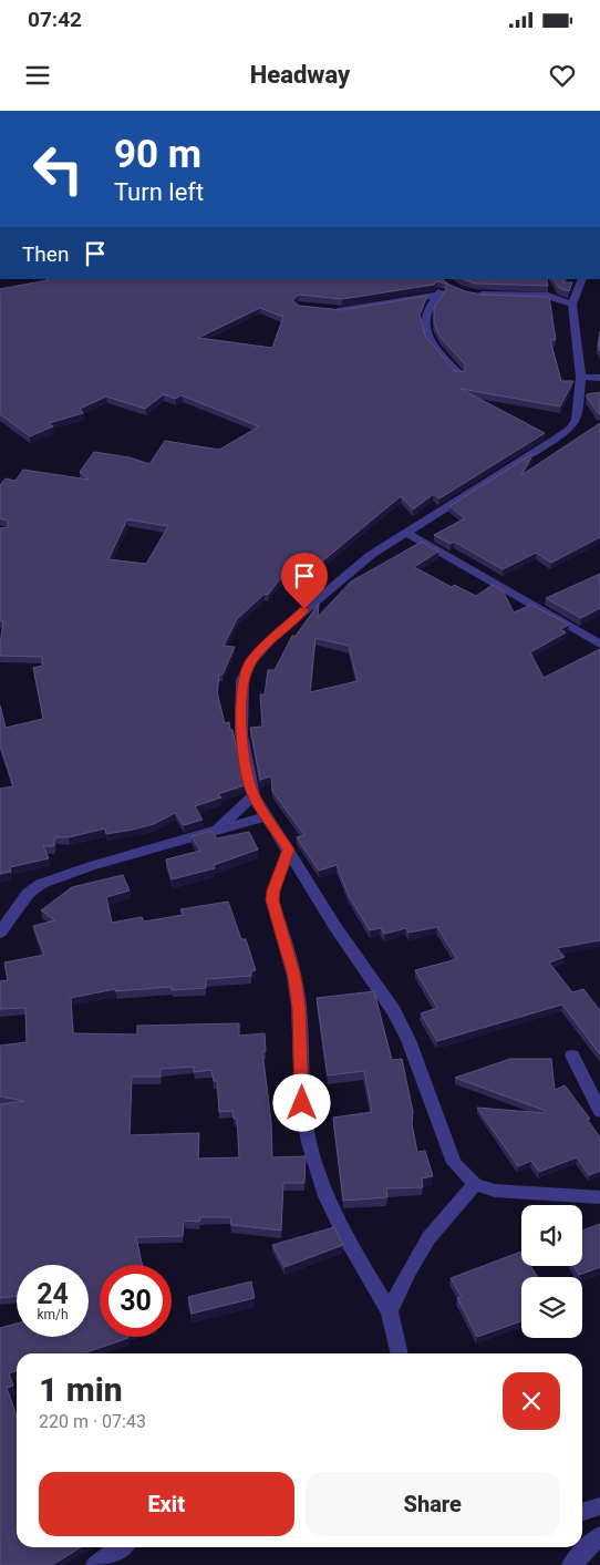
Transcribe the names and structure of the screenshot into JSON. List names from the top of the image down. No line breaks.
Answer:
{"page":{"status":"07:42","header":"Headway","turn":["90 m","Turn left"],"then":"Then","speed":"24 km/h","limit":"30","heading":["1 min","220 m · 07:43"],"buttons":["Exit","Share"]}}
